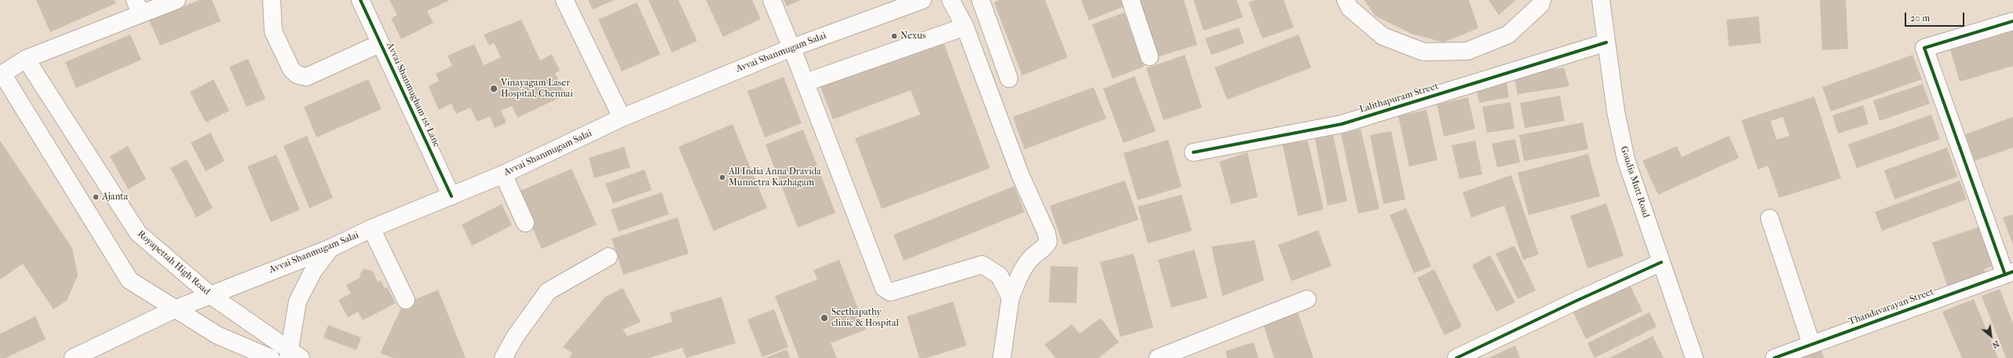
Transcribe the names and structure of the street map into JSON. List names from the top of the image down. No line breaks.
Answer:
{"streets":{"street":["Avvai Shanmugam Salai","Avvai Shanmugham 1st Lane","Lalithapuram Street","Goudia Mutt Road","Royapettah High Road","Thandavarayan Street"]},"crossings":[["Avvai Shanmugam Salai","Avvai Shanmugham 1st Lane"],["Avvai Shanmugam Salai","Royapettah High Road"],["Lalithapuram Street","Goudia Mutt Road"]],"places":["Nexus","Vinayagam Laser Hospital, Chennai","All India Anna Dravida Munnetra Kazhagam","Ajanta","Seethapathy clinic & Hospital"],"scale_bar":"20 m","north":"bottom right"}
